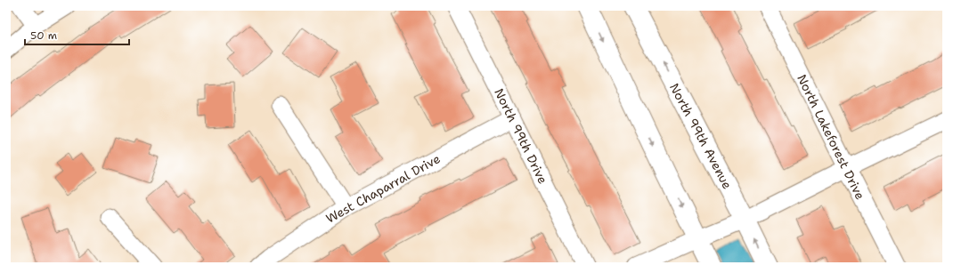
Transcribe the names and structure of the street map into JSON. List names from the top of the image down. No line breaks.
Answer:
{"streets":{"main road":["North 99th Avenue"],"street":["North 99th Drive","North Lakeforest Drive","West Chaparral Drive"]},"crossings":[["North 99th Drive","West Chaparral Drive"]],"scale_bar":"50 m"}
